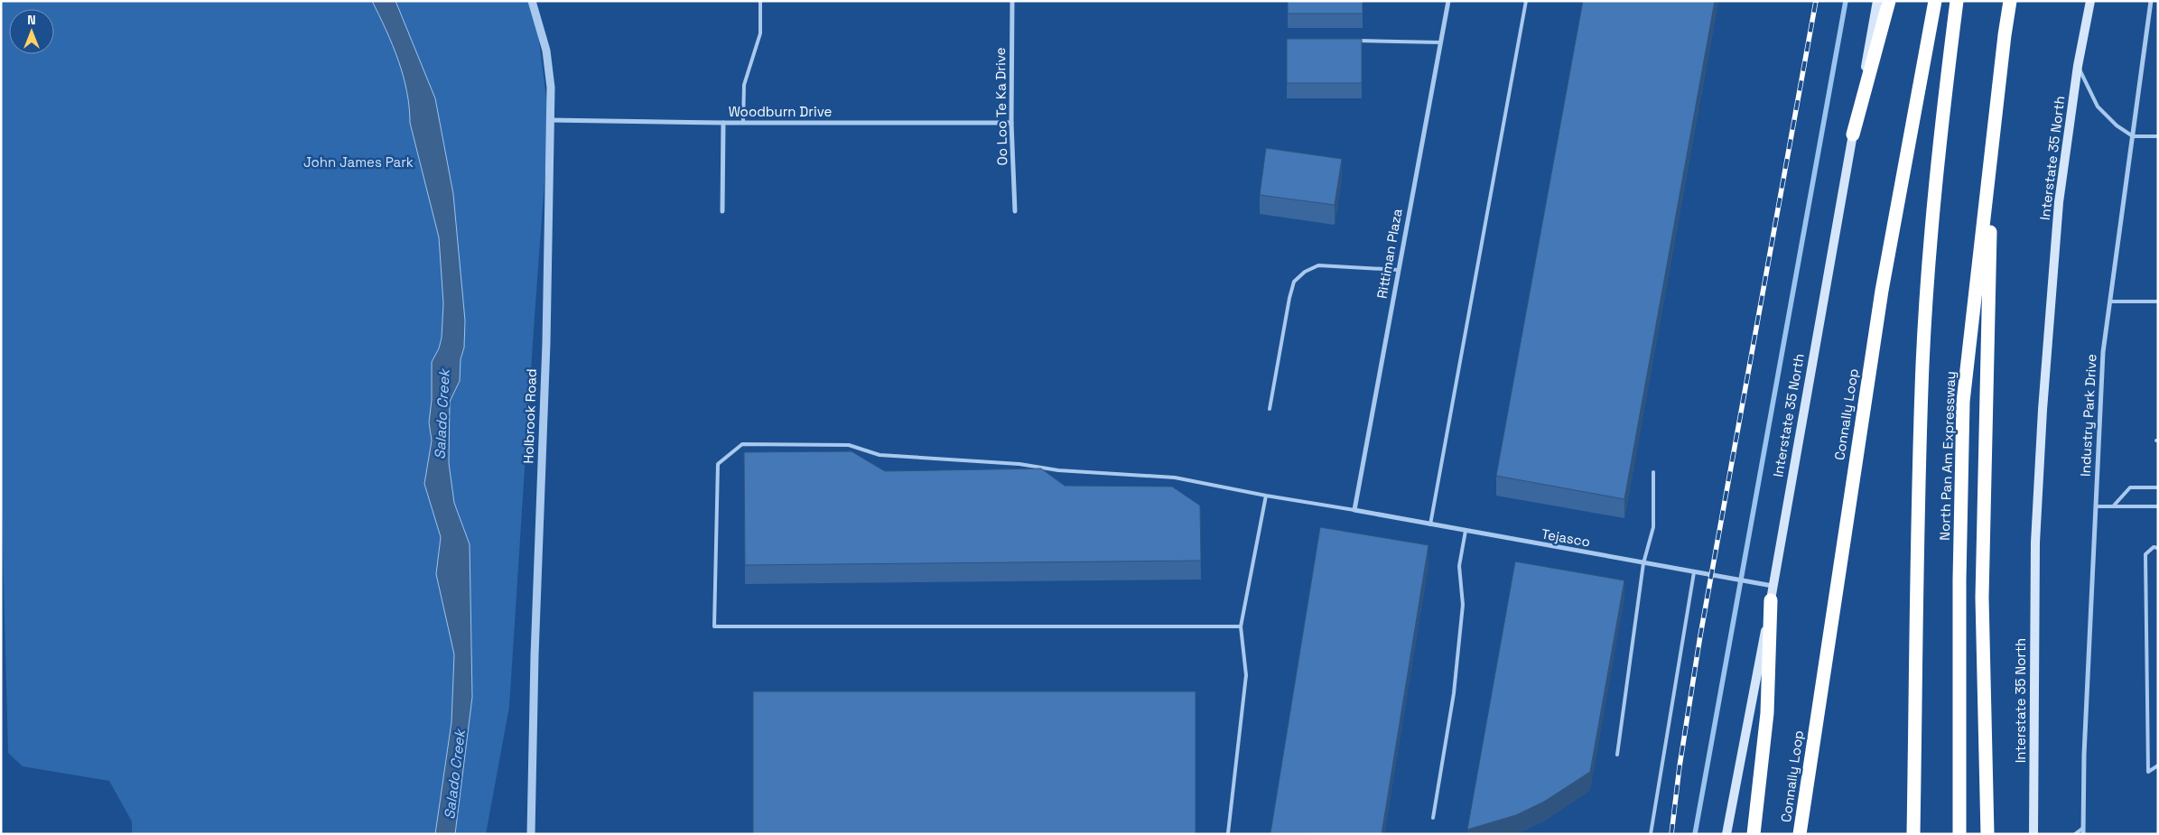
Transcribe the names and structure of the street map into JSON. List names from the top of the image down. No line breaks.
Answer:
{"streets":{"highway":["Connally Loop","North Pan Am Expressway"],"main road":["Interstate 35 North"],"street":["Oo Loo Te Ka Drive","Woodburn Drive","Rittiman Plaza","Industry Park Drive","Holbrook Road","Tejasco"]},"crossings":[["Oo Loo Te Ka Drive","Woodburn Drive"],["Woodburn Drive","Holbrook Road"],["Interstate 35 North","Tejasco"],["Rittiman Plaza","Tejasco"]],"water":["Salado Creek"],"parks":["John James Park"],"north":"top"}
